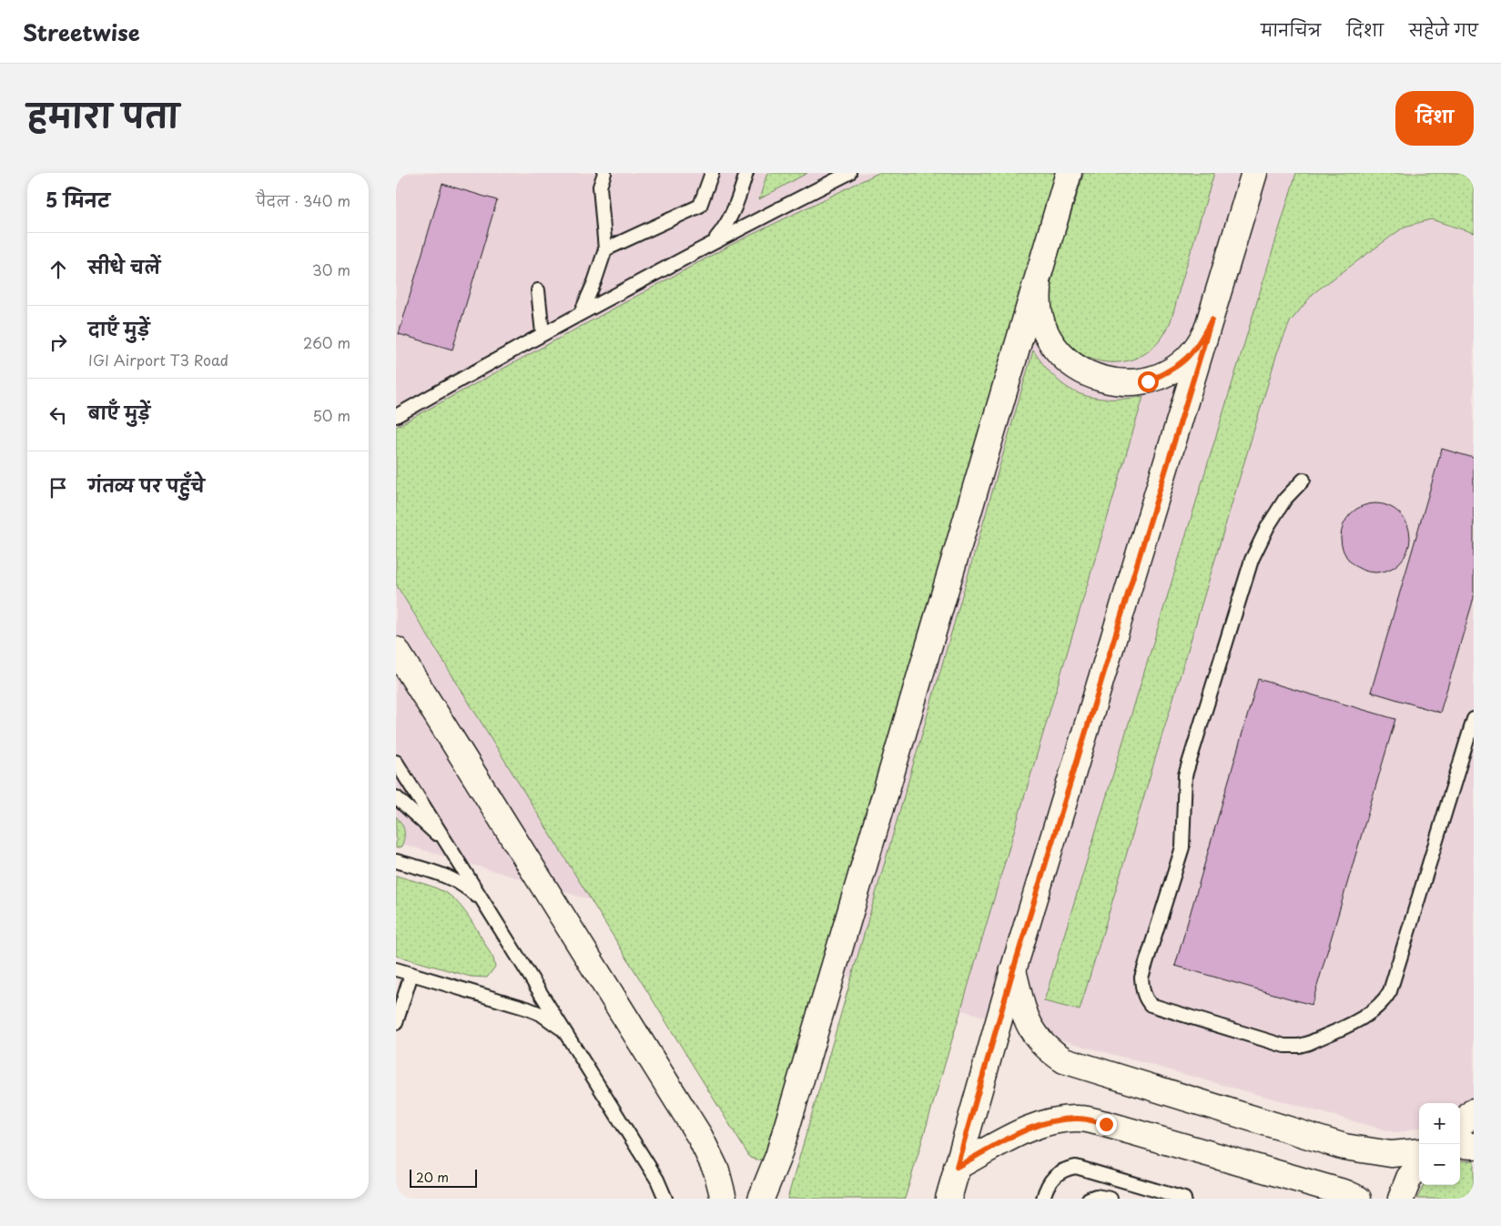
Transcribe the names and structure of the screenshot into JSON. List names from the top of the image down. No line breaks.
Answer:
{"scale_bar":"20 m","page":{"header":"Streetwise","nav":["मानचित्र","दिशा","सहेजे गए"],"title":"हमारा पता","buttons":"दिशा","heading":["5 मिनट","पैदल · 340 m"],"list":[["सीधे चलें","30 m"],["दाएँ मुड़ें","IGI Airport T3 Road","260 m"],["बाएँ मुड़ें","50 m"],"गंतव्य पर पहुँचे"],"map_buttons":["+","−"],"scale":"20 m"}}
